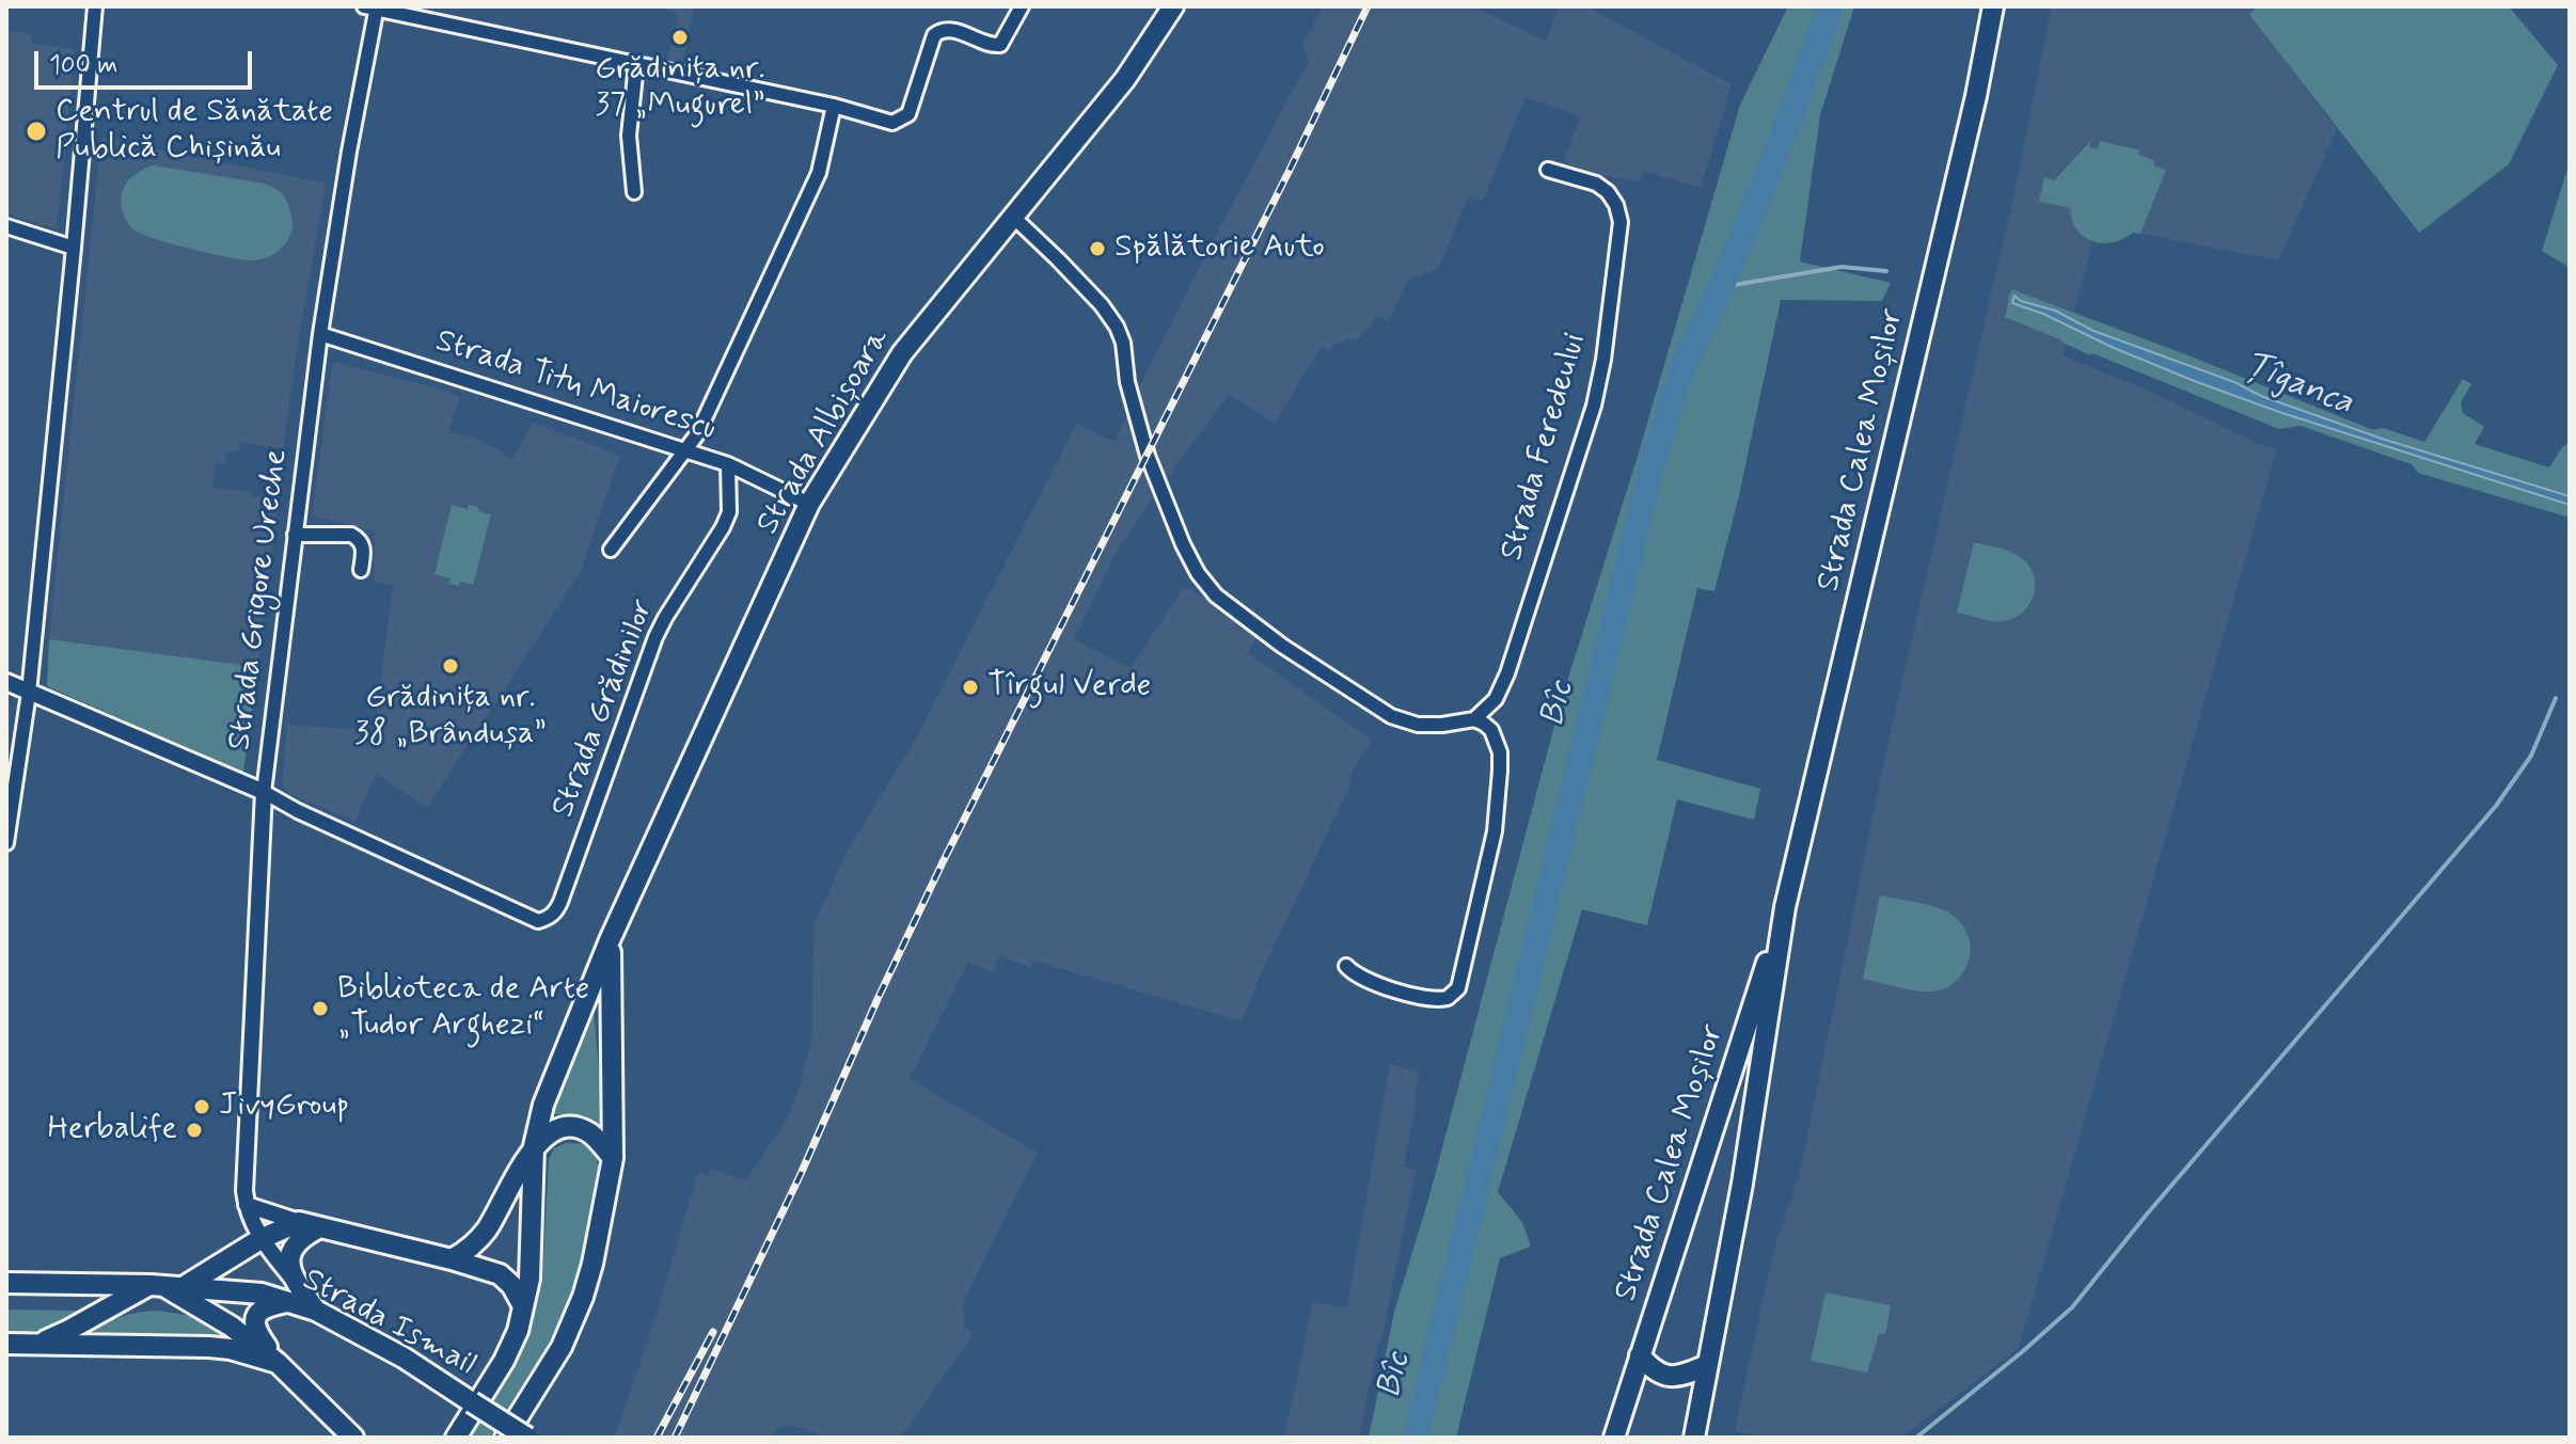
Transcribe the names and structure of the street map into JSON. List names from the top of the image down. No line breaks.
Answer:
{"streets":{"main road":["Strada Albișoara","Strada Calea Moșilor","Strada Ismail"],"street":["Strada Titu Maiorescu","Strada Feredeului","Strada Grigore Ureche","Strada Grădinilor"]},"crossings":[["Strada Titu Maiorescu","Strada Albișoara"],["Strada Titu Maiorescu","Strada Grigore Ureche"],["Strada Titu Maiorescu","Strada Grădinilor"],["Strada Grigore Ureche","Strada Grădinilor"]],"water":["Țîganca","Bîc"],"places":["Grădinița nr. 37 „Mugurel”","Centrul de Sănătate Publică Chișinău","Spălătorie Auto","Grădinița nr. 38 „Brândușa”","Tîrgul Verde","Biblioteca de Arte „Tudor Arghezi“","JivyGroup","Herbalife"],"scale_bar":"100 m"}
